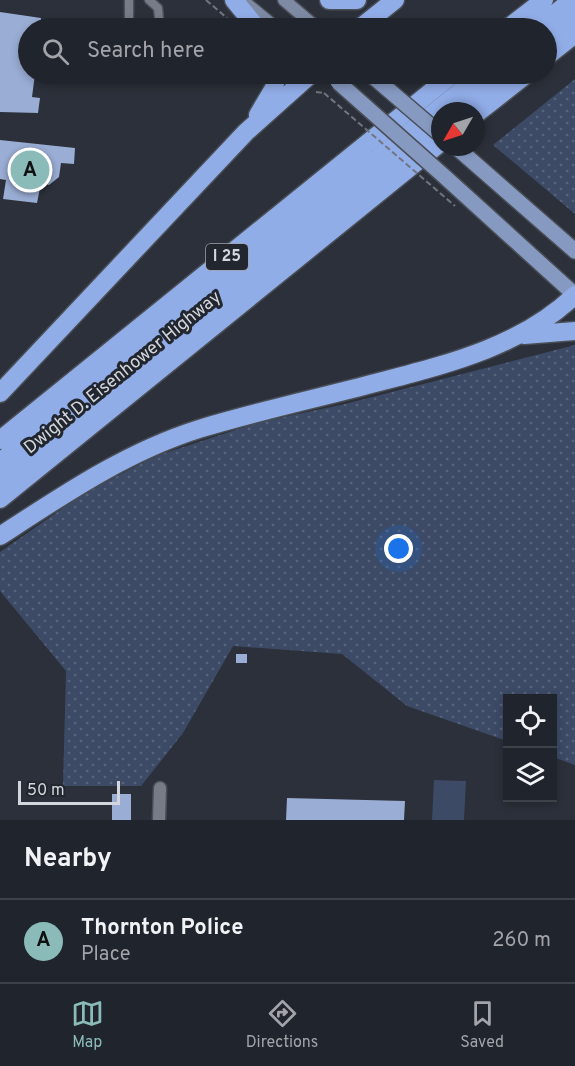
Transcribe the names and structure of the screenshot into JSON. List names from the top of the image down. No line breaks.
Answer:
{"streets":{"highway":["I 25","Dwight D. Eisenhower Highway"]},"scale_bar":"50 m","north":"bottom left","page":{"search":"Search here","pins":"A","scale":"50 m","heading":"Nearby","list":[{"mark":"A","name":"Thornton Police","note":"Place","value":"260 m"}],"nav":["Map","Directions","Saved"]}}
